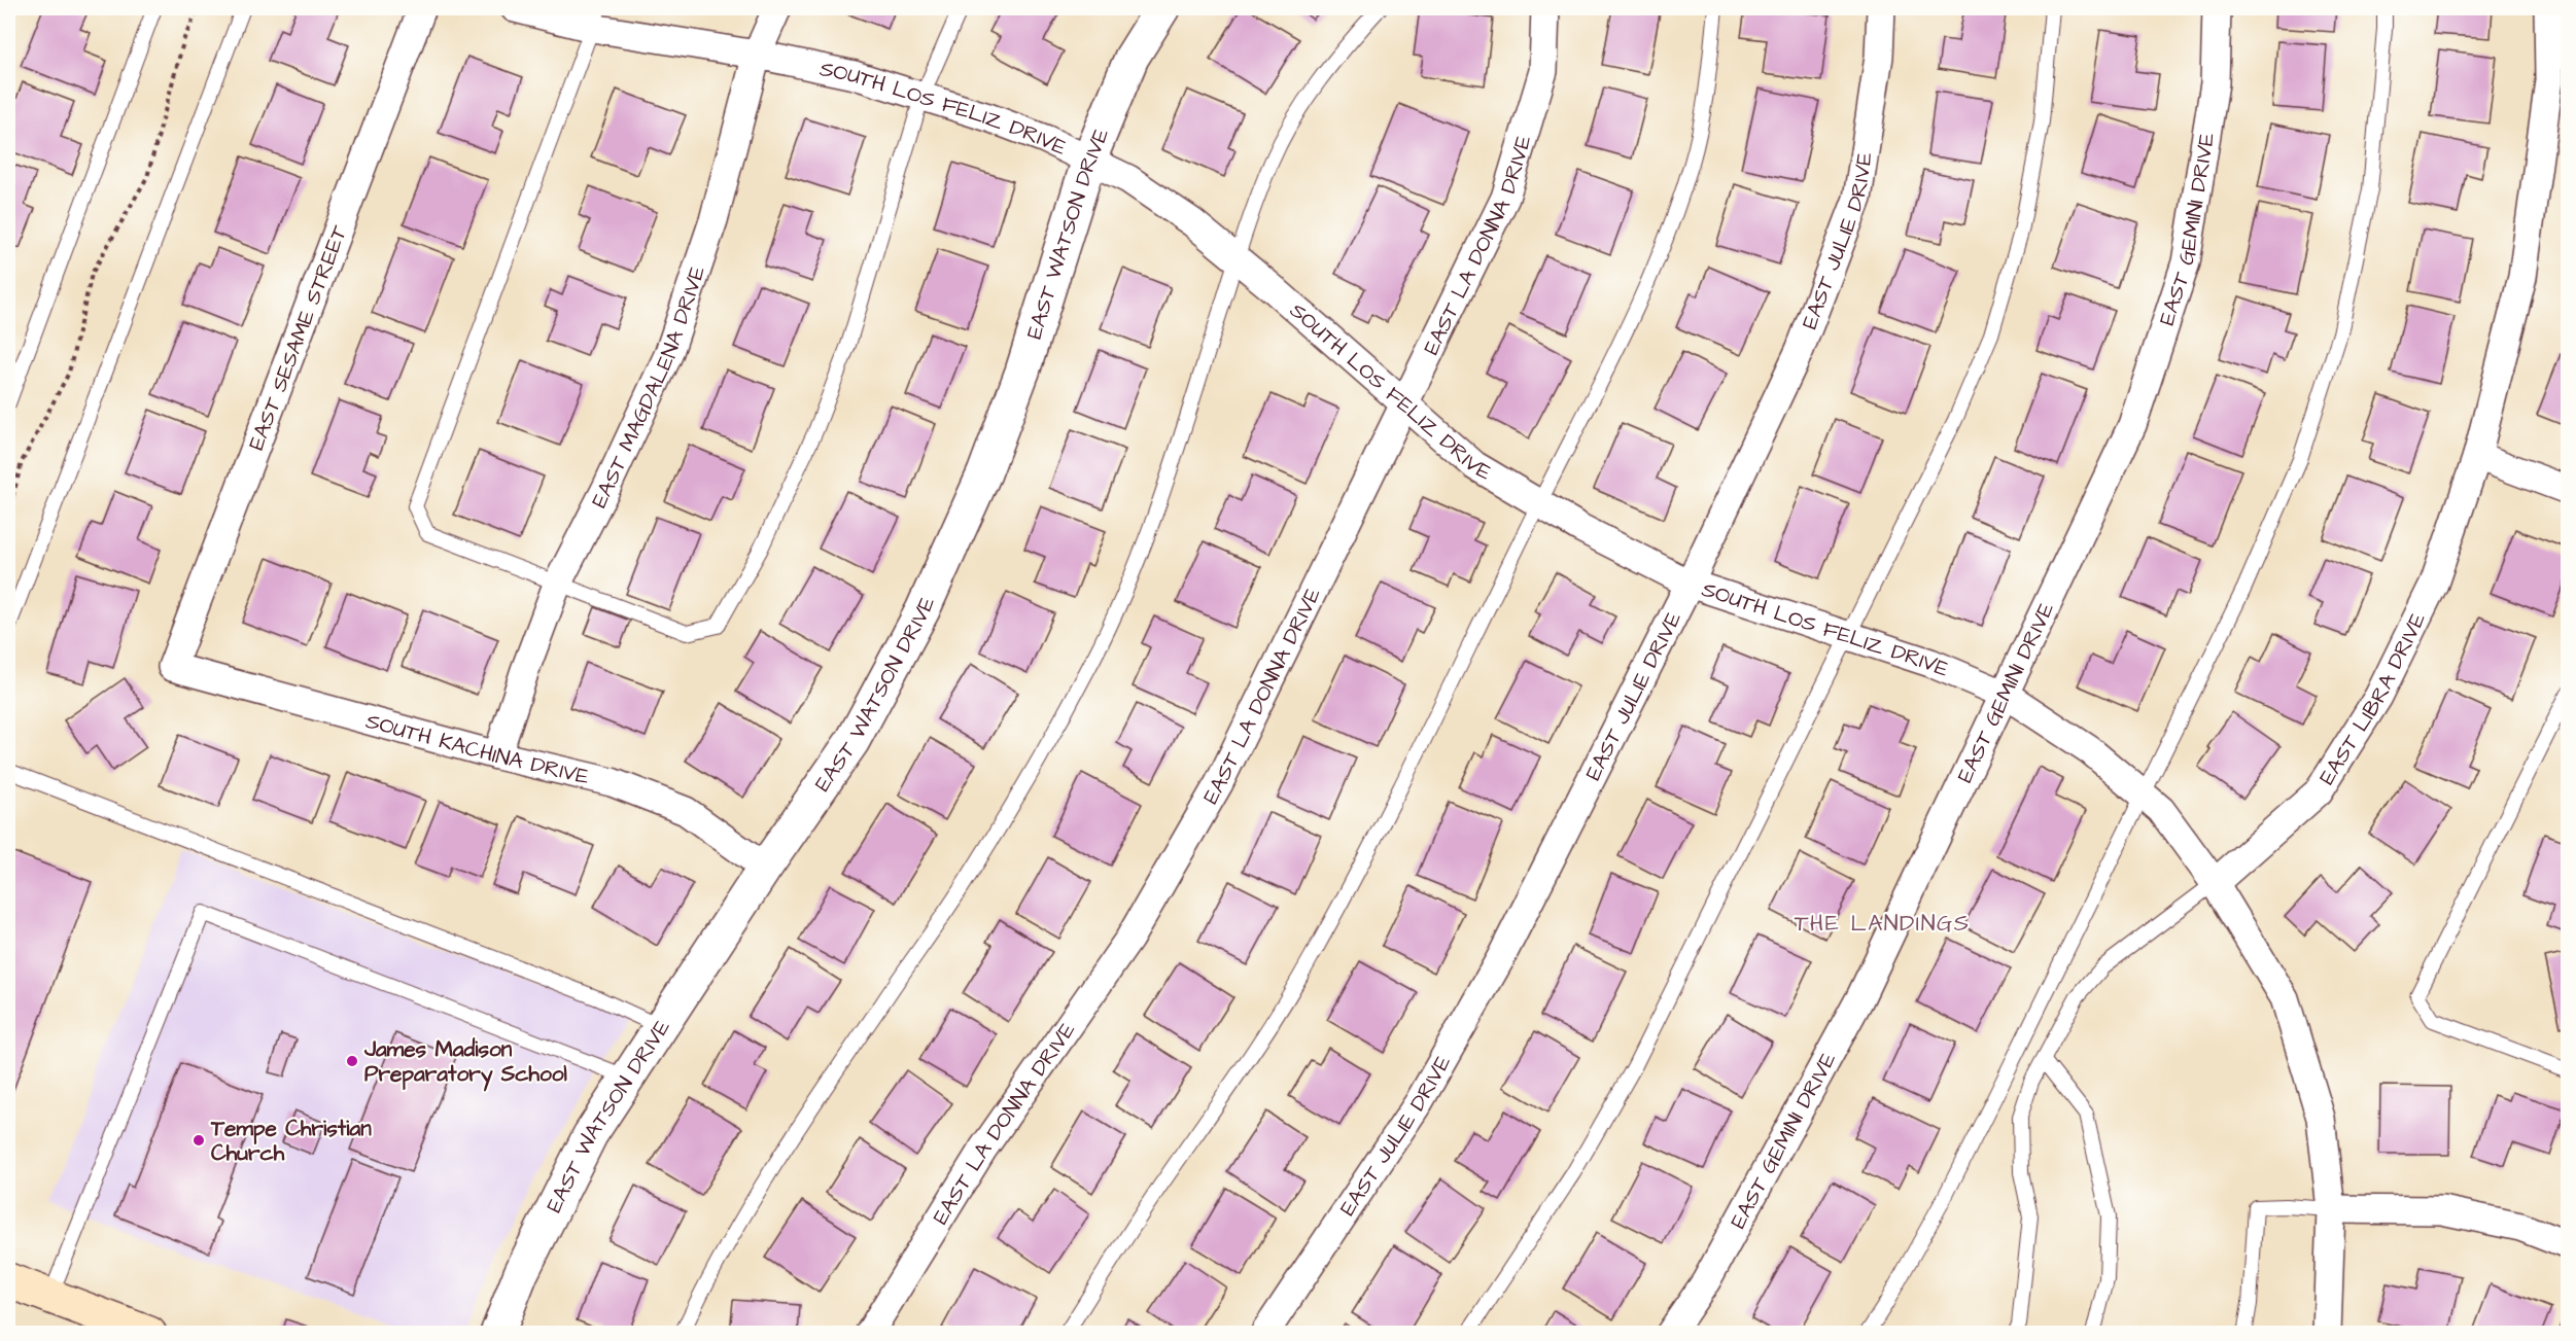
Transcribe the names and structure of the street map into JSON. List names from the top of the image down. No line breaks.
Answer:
{"streets":{"street":["SOUTH LOS FELIZ DRIVE","EAST GEMINI DRIVE","EAST WATSON DRIVE","EAST JULIE DRIVE","EAST LA DONNA DRIVE","EAST SESAME STREET","EAST MAGDALENA DRIVE","EAST LIBRA DRIVE","SOUTH KACHINA DRIVE"]},"crossings":[["SOUTH LOS FELIZ DRIVE","EAST GEMINI DRIVE"],["SOUTH LOS FELIZ DRIVE","EAST WATSON DRIVE"],["SOUTH LOS FELIZ DRIVE","EAST JULIE DRIVE"],["SOUTH LOS FELIZ DRIVE","EAST LA DONNA DRIVE"],["SOUTH LOS FELIZ DRIVE","EAST MAGDALENA DRIVE"],["SOUTH LOS FELIZ DRIVE","EAST LIBRA DRIVE"],["EAST WATSON DRIVE","SOUTH KACHINA DRIVE"],["EAST SESAME STREET","SOUTH KACHINA DRIVE"],["EAST MAGDALENA DRIVE","SOUTH KACHINA DRIVE"]],"districts":["THE LANDINGS"],"places":["James Madison Preparatory School","Tempe Christian Church"]}
